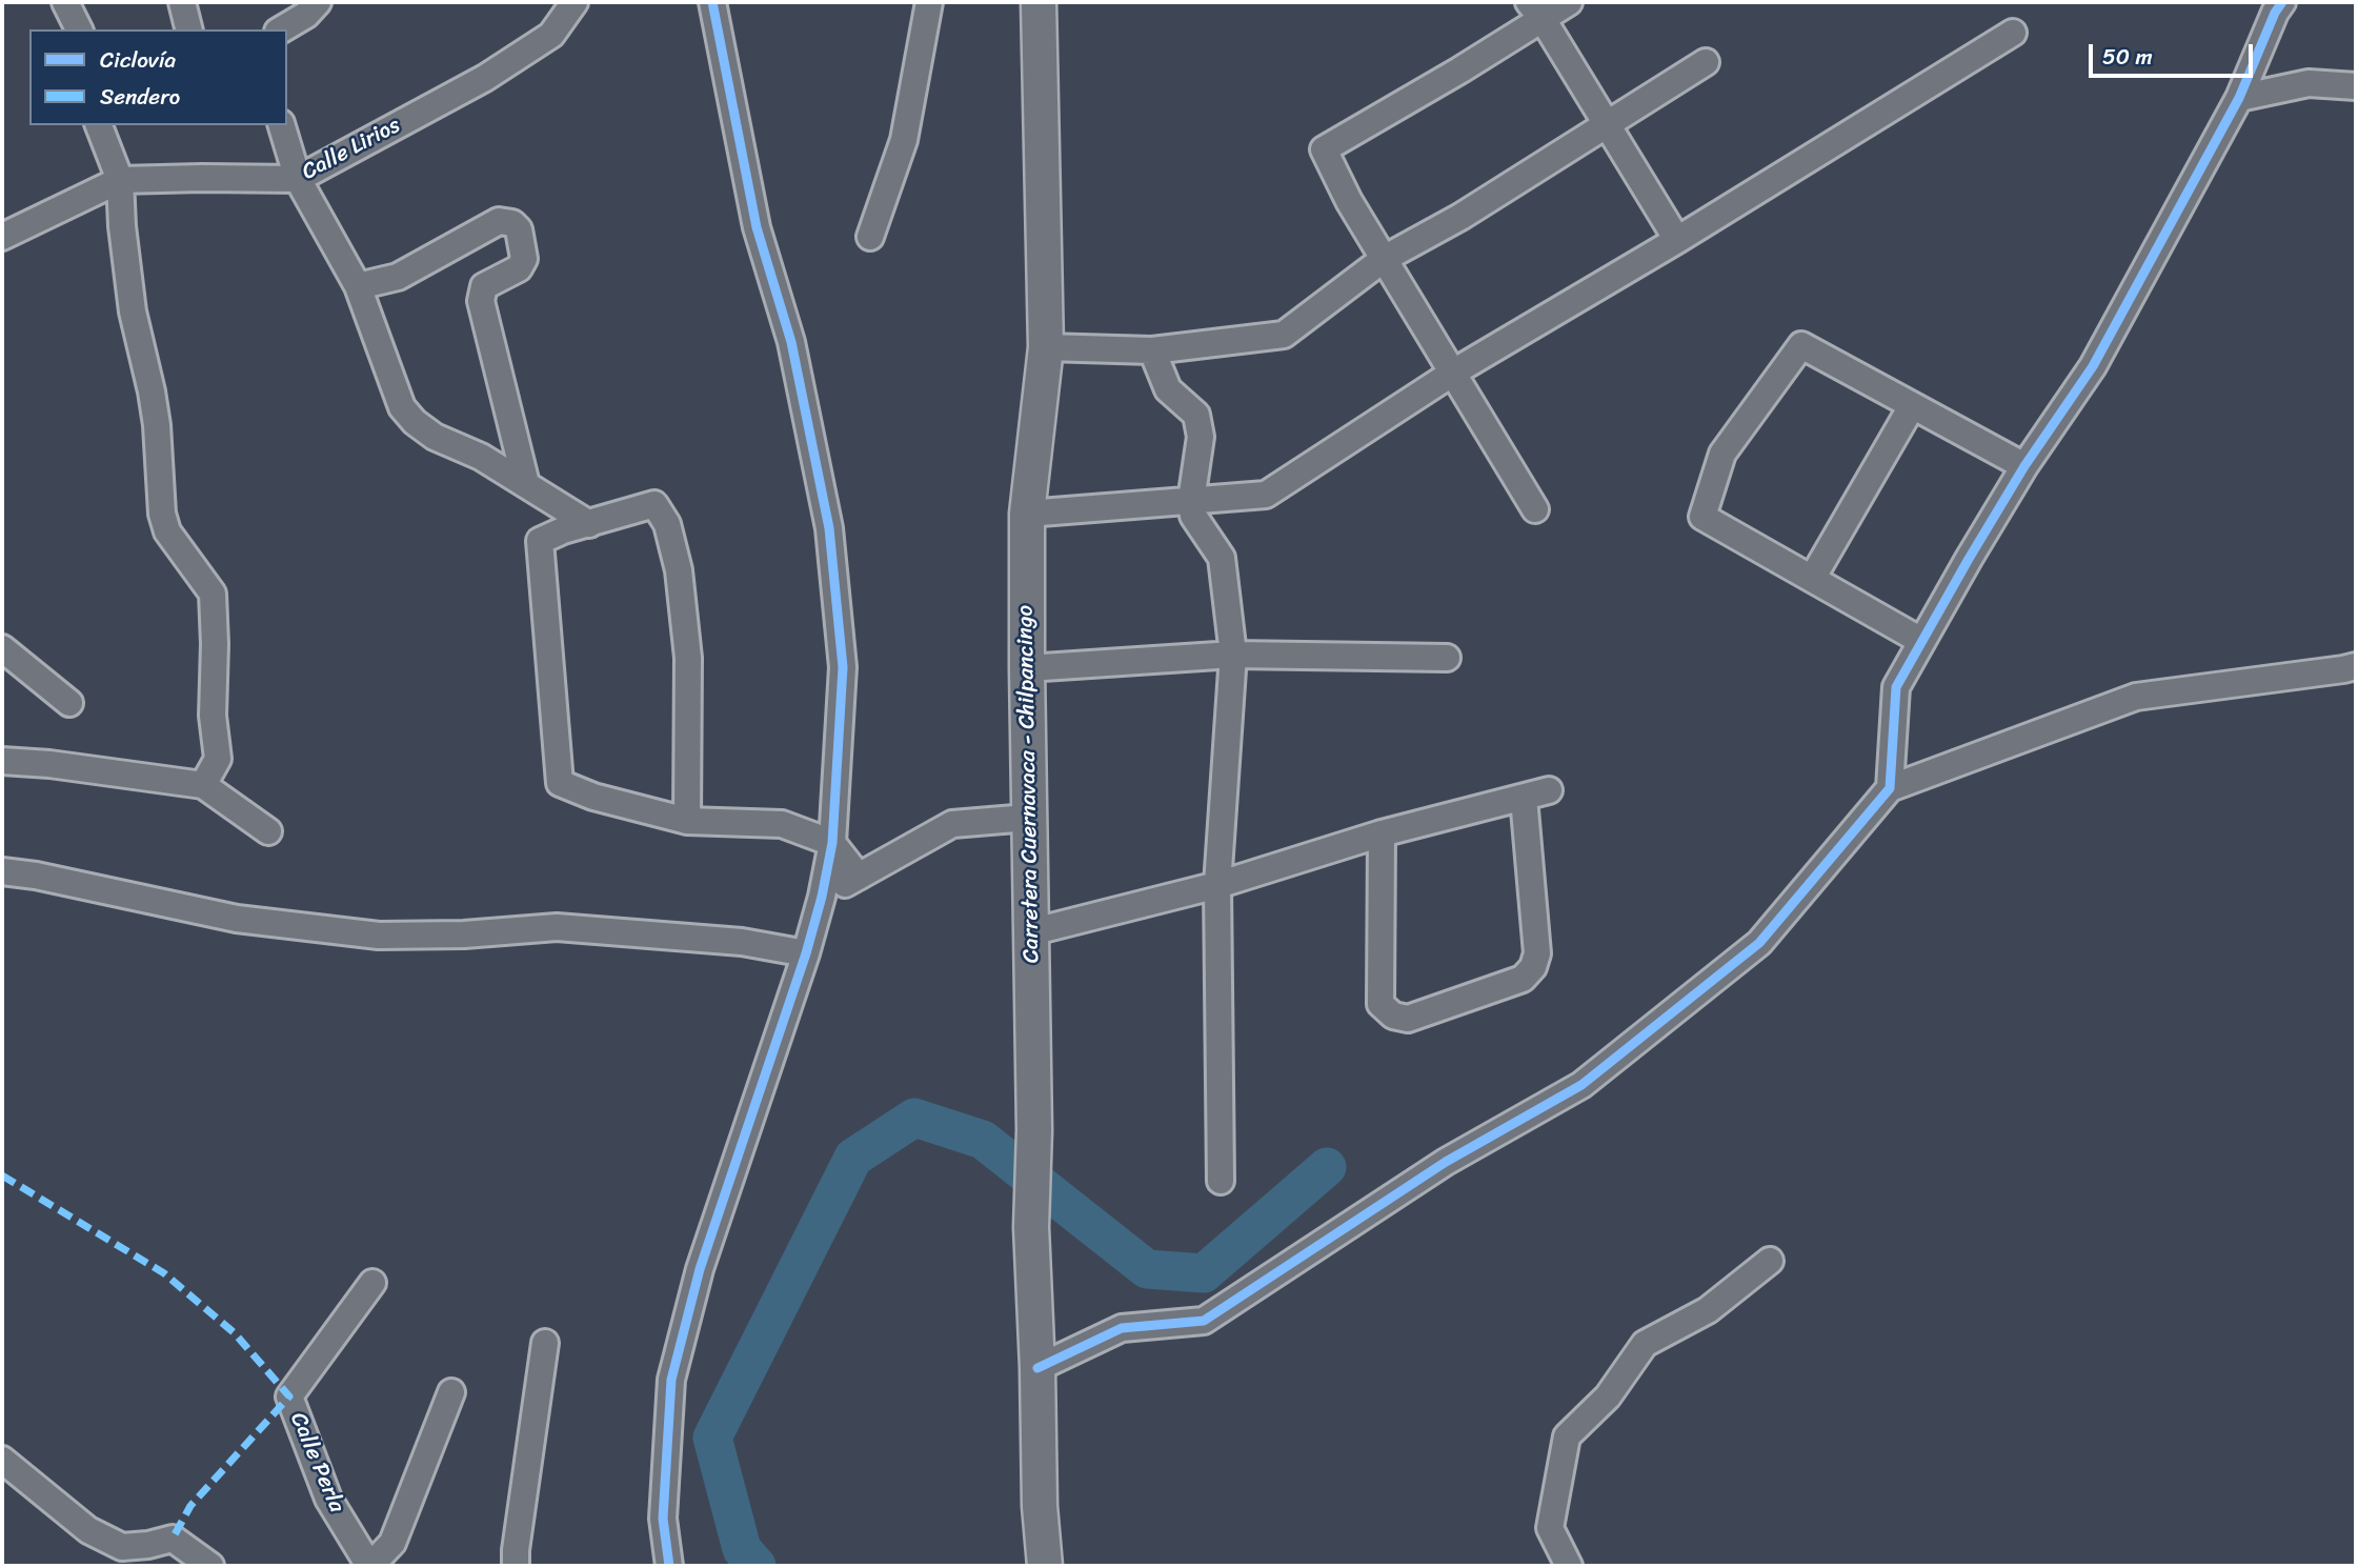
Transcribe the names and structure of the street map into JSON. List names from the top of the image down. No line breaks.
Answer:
{"streets":{"main road":["Carretera Cuernavaca - Chilpancingo"],"street":["Calle Lirios","Calle Perla"]},"legend":["Ciclovía","Sendero"],"scale_bar":"50 m"}
